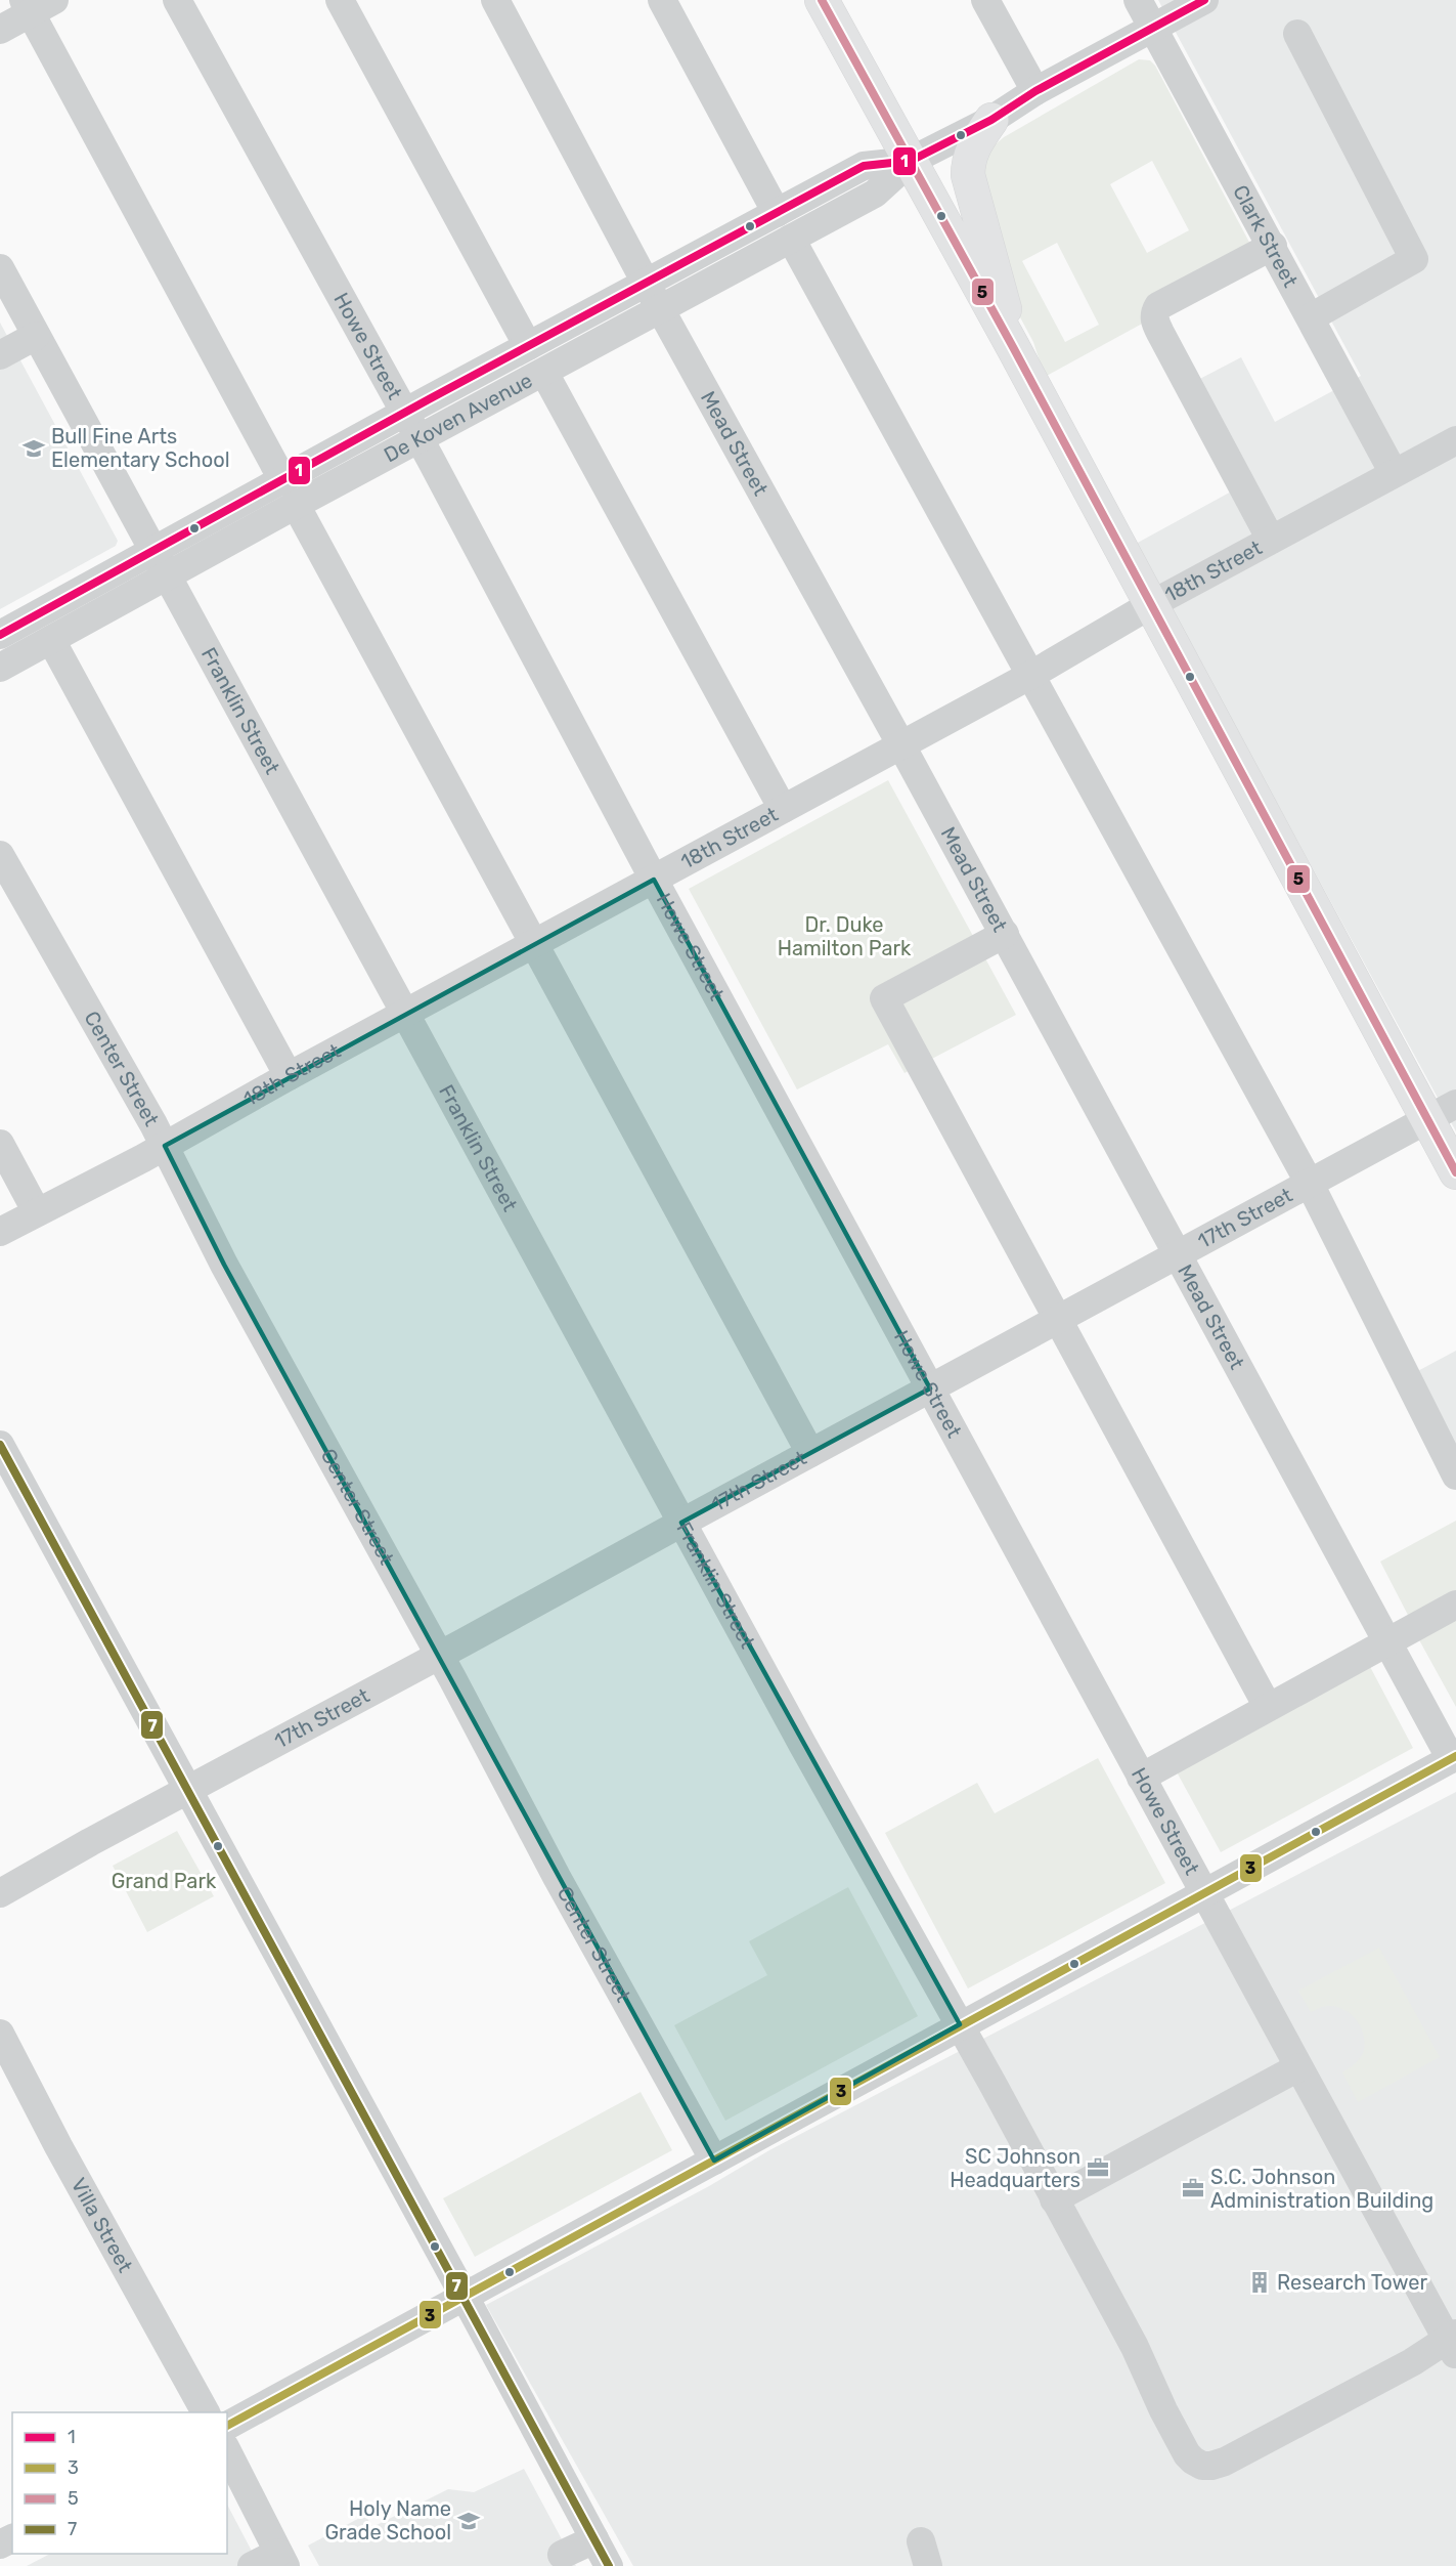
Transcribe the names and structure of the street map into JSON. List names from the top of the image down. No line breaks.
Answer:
{"streets":{"street":["Clark Street","Howe Street","De Koven Avenue","Mead Street","18th Street","Franklin Street","Center Street","17th Street","Villa Street"]},"crossings":[["Clark Street","De Koven Avenue"],["Clark Street","18th Street"],["Howe Street","De Koven Avenue"],["Howe Street","18th Street"],["Howe Street","Franklin Street"],["Howe Street","17th Street"],["De Koven Avenue","Mead Street"],["De Koven Avenue","Franklin Street"],["Mead Street","18th Street"],["Mead Street","17th Street"],["18th Street","Franklin Street"],["18th Street","Center Street"],["Franklin Street","17th Street"],["Center Street","17th Street"]],"parks":["Dr. Duke Hamilton Park","Grand Park"],"places":{"school or university":["Bull Fine Arts Elementary School","Holy Name Grade School"],"office":["SC Johnson Headquarters","S.C. Johnson Administration Building"],"building":["Research Tower"]},"lines":["transit line 1","transit line 5","transit line 7","transit line 3"],"legend":["1","3","5","7"]}
